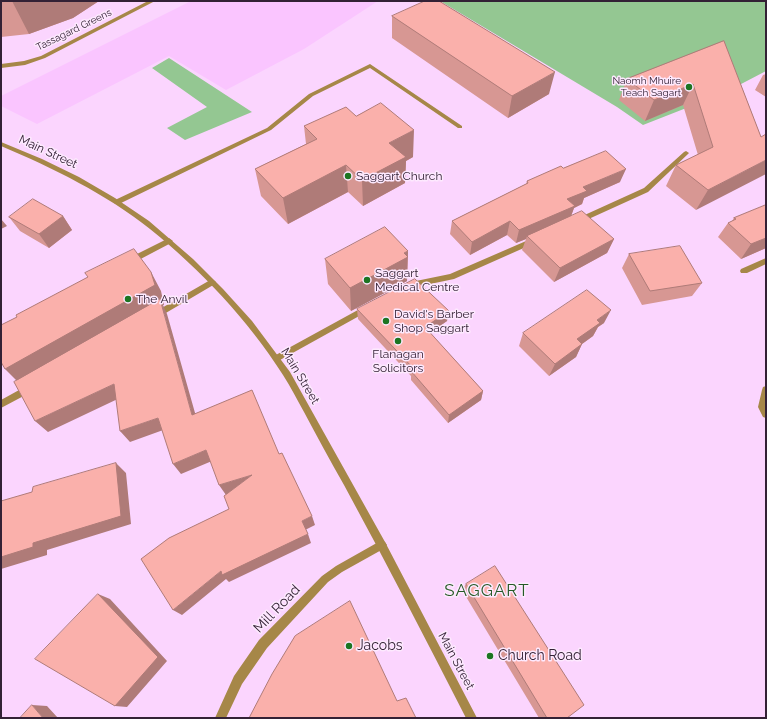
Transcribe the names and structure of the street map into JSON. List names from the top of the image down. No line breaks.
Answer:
{"streets":{"street":["Tassagard Greens","Main Street","Mill Road"]},"crossings":[["Main Street","Mill Road"]],"districts":["SAGGART"],"places":["Naomh Mhuire Teach Sagart","Saggart Church","Saggart Medical Centre","The Anvil","David's Barber Shop Saggart","Flanagan Solicitors","Jacobs","Church Road"]}
